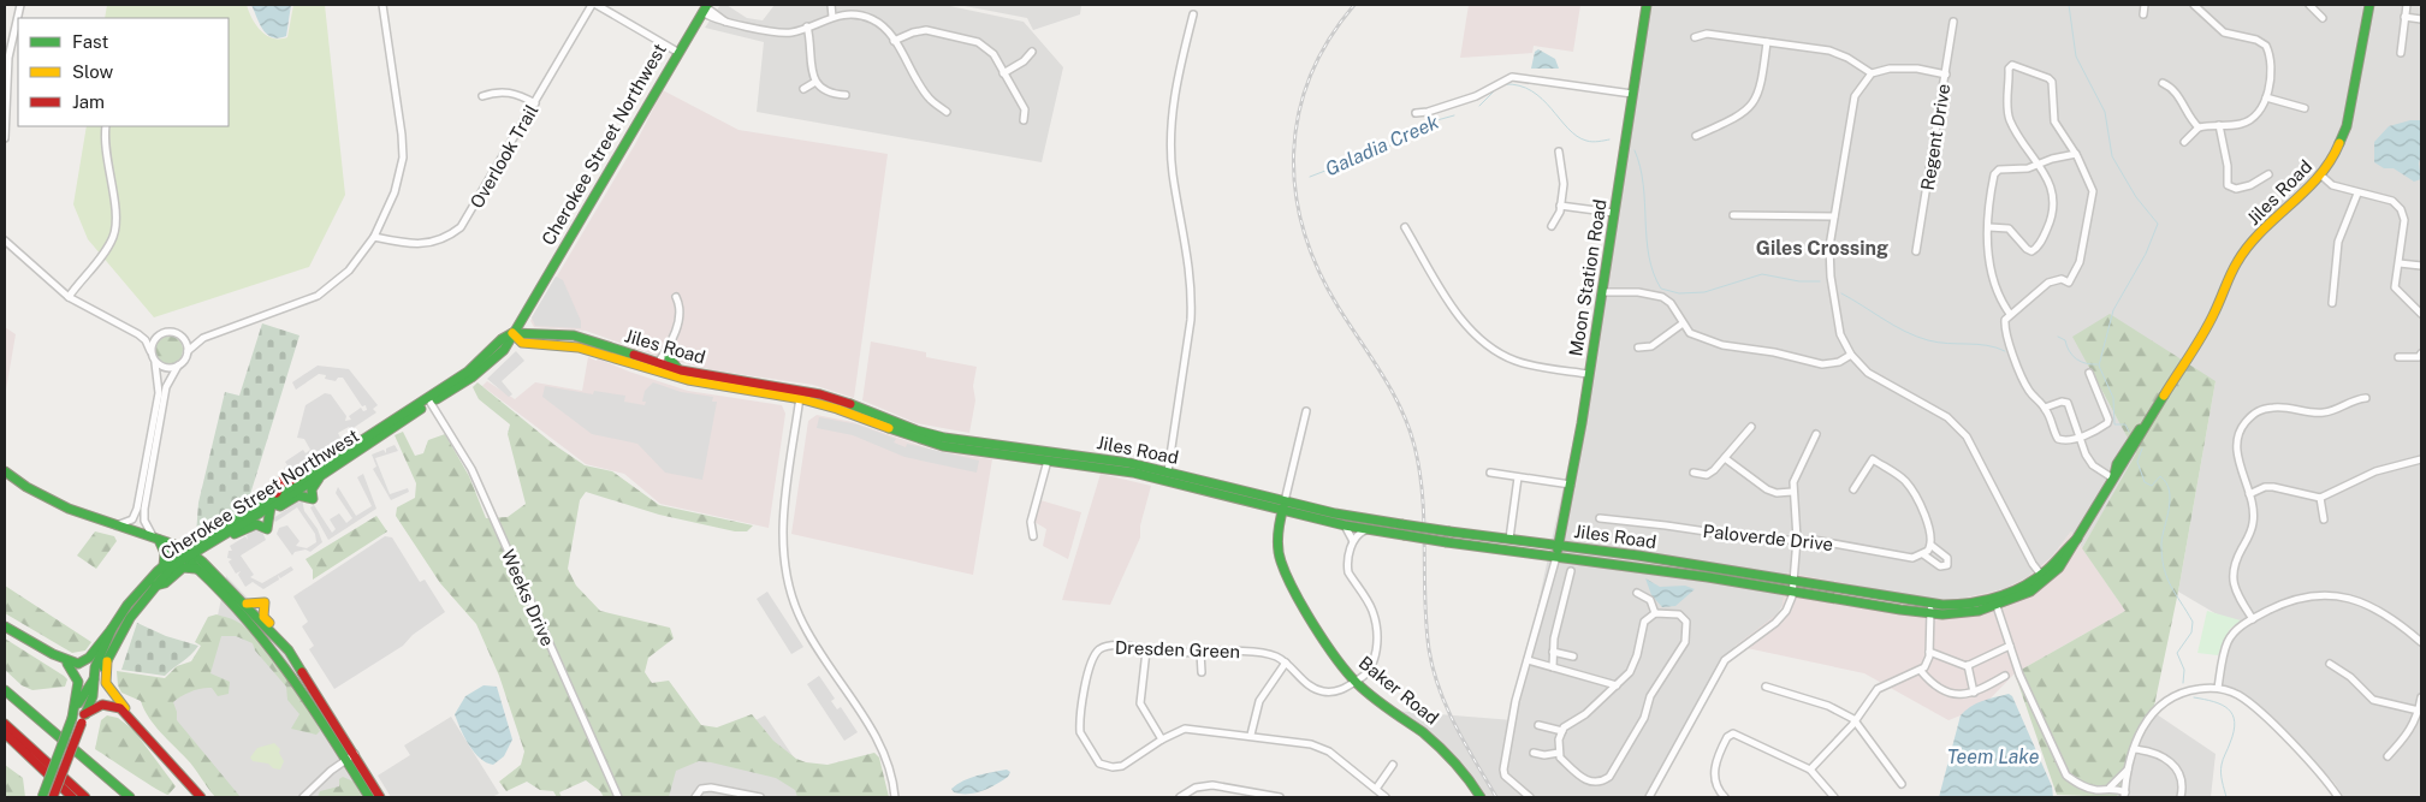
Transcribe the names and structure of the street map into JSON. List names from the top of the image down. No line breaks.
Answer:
{"streets":{"main road":["Cherokee Street Northwest","Jiles Road","Moon Station Road","Baker Road"],"street":["Regent Drive","Overlook Trail","Paloverde Drive","Weeks Drive","Dresden Green"]},"crossings":[["Cherokee Street Northwest","Jiles Road"],["Cherokee Street Northwest","Weeks Drive"],["Jiles Road","Moon Station Road"],["Jiles Road","Baker Road"],["Dresden Green","Baker Road"]],"districts":["Giles Crossing"],"water":["Galadia Creek","Teem Lake"],"legend":["Fast","Slow","Jam"]}
